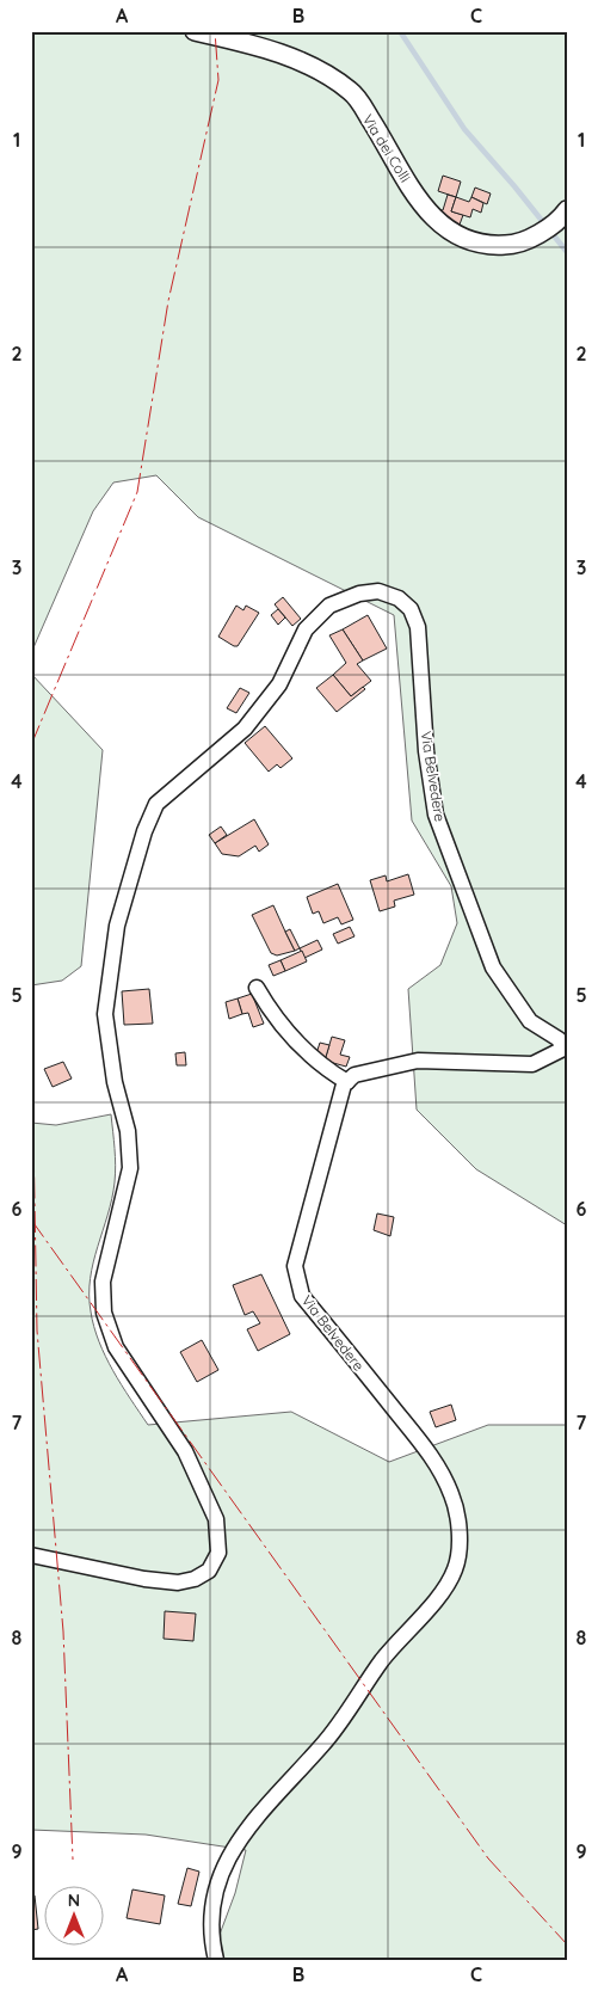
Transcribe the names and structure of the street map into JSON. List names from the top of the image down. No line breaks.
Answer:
{"streets":{"street":["Via dei Colli","Via Belvedere"]},"north":"top","grid":{"columns":["A","B","C"],"rows":["1","2","3","4","5","6","7","8","9"]}}
